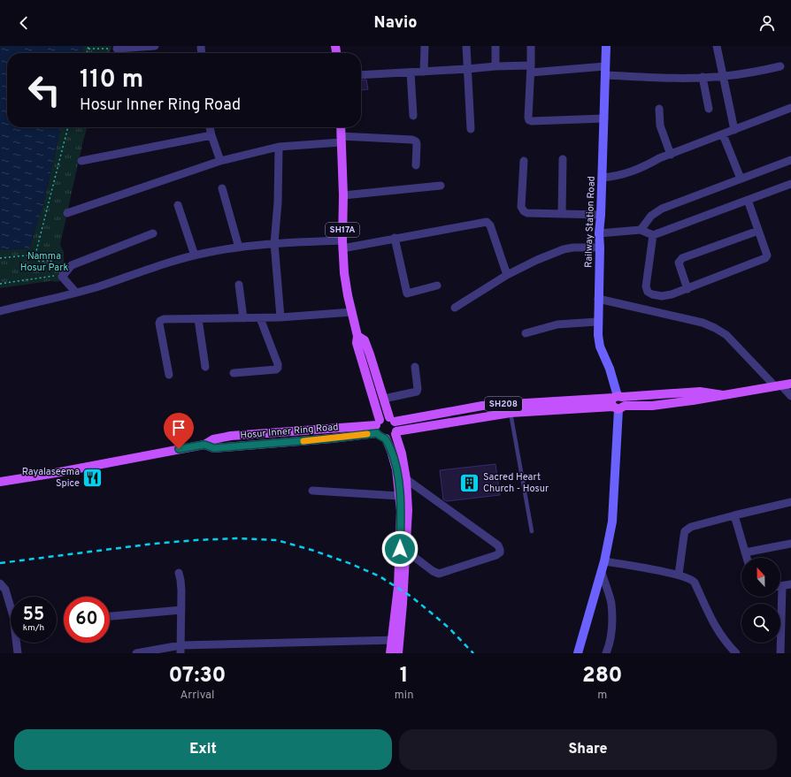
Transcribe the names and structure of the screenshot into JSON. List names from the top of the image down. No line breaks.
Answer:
{"streets":{"main road":["Railway Station Road","SH17A","SH208","Hosur Inner Ring Road"]},"crossings":[["Railway Station Road","SH208"],["SH17A","SH208"],["SH17A","Hosur Inner Ring Road"],["SH208","Hosur Inner Ring Road"]],"parks":["Namma Hosur Park"],"places":{"restaurant":["Rayalaseema Spice"],"building":["Sacred Heart Church - Hosur"]},"north":"top","page":{"header":"Navio","turn":["110 m","Hosur Inner Ring Road"],"speed":"55 km/h","limit":"60","eta":["07:30","Arrival","1","min","280","m"],"buttons":["Exit","Share"]}}
